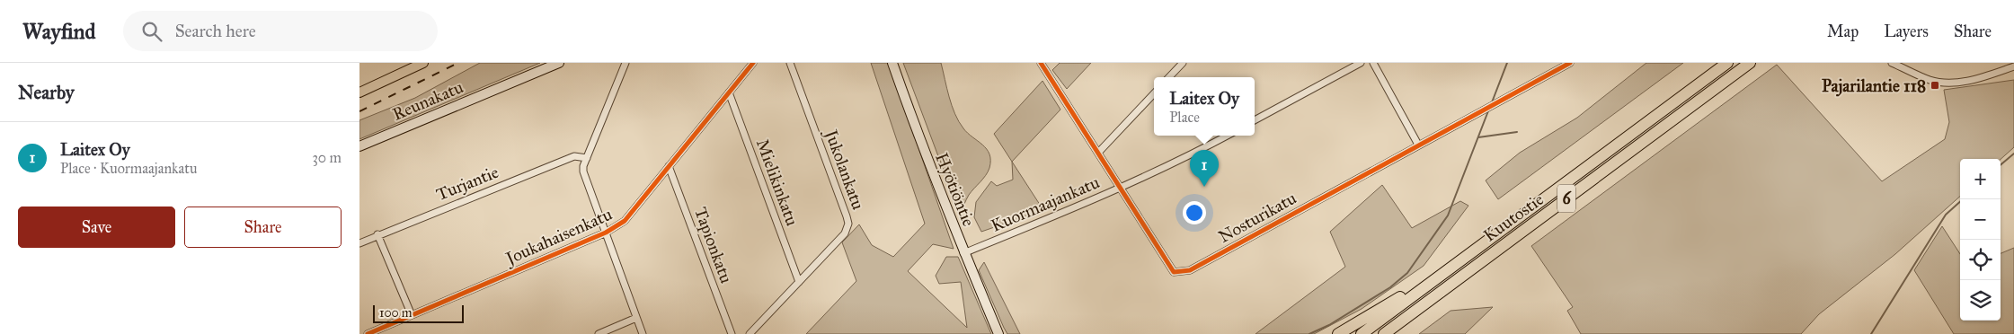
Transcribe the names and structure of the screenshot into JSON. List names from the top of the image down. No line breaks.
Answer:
{"streets":{"highway":["6","Kuutostie"],"main road":["Reunakatu","Hyötiöntie"],"street":["Jukolankatu","Mielikinkatu","Turjantie","Kuormaajankatu","Nosturikatu","Joukahaisenkatu","Tapionkatu"]},"crossings":[["Jukolankatu","Mielikinkatu"],["Mielikinkatu","Joukahaisenkatu"],["Hyötiöntie","Kuormaajankatu"],["Kuormaajankatu","Nosturikatu"],["Joukahaisenkatu","Tapionkatu"]],"places":{"transit":["Pajarilantie 118"]},"scale_bar":"100 m","page":{"header":"Wayfind","search":"Search here","nav":["Map","Layers","Share"],"heading":"Nearby","popup":["Laitex Oy","Place"],"list":[{"mark":"1","name":"Laitex Oy","note":"Place · Kuormaajankatu","value":"30 m"}],"pins":"1","map_buttons":["+","−"],"buttons":["Save","Share"],"scale":"100 m"}}
